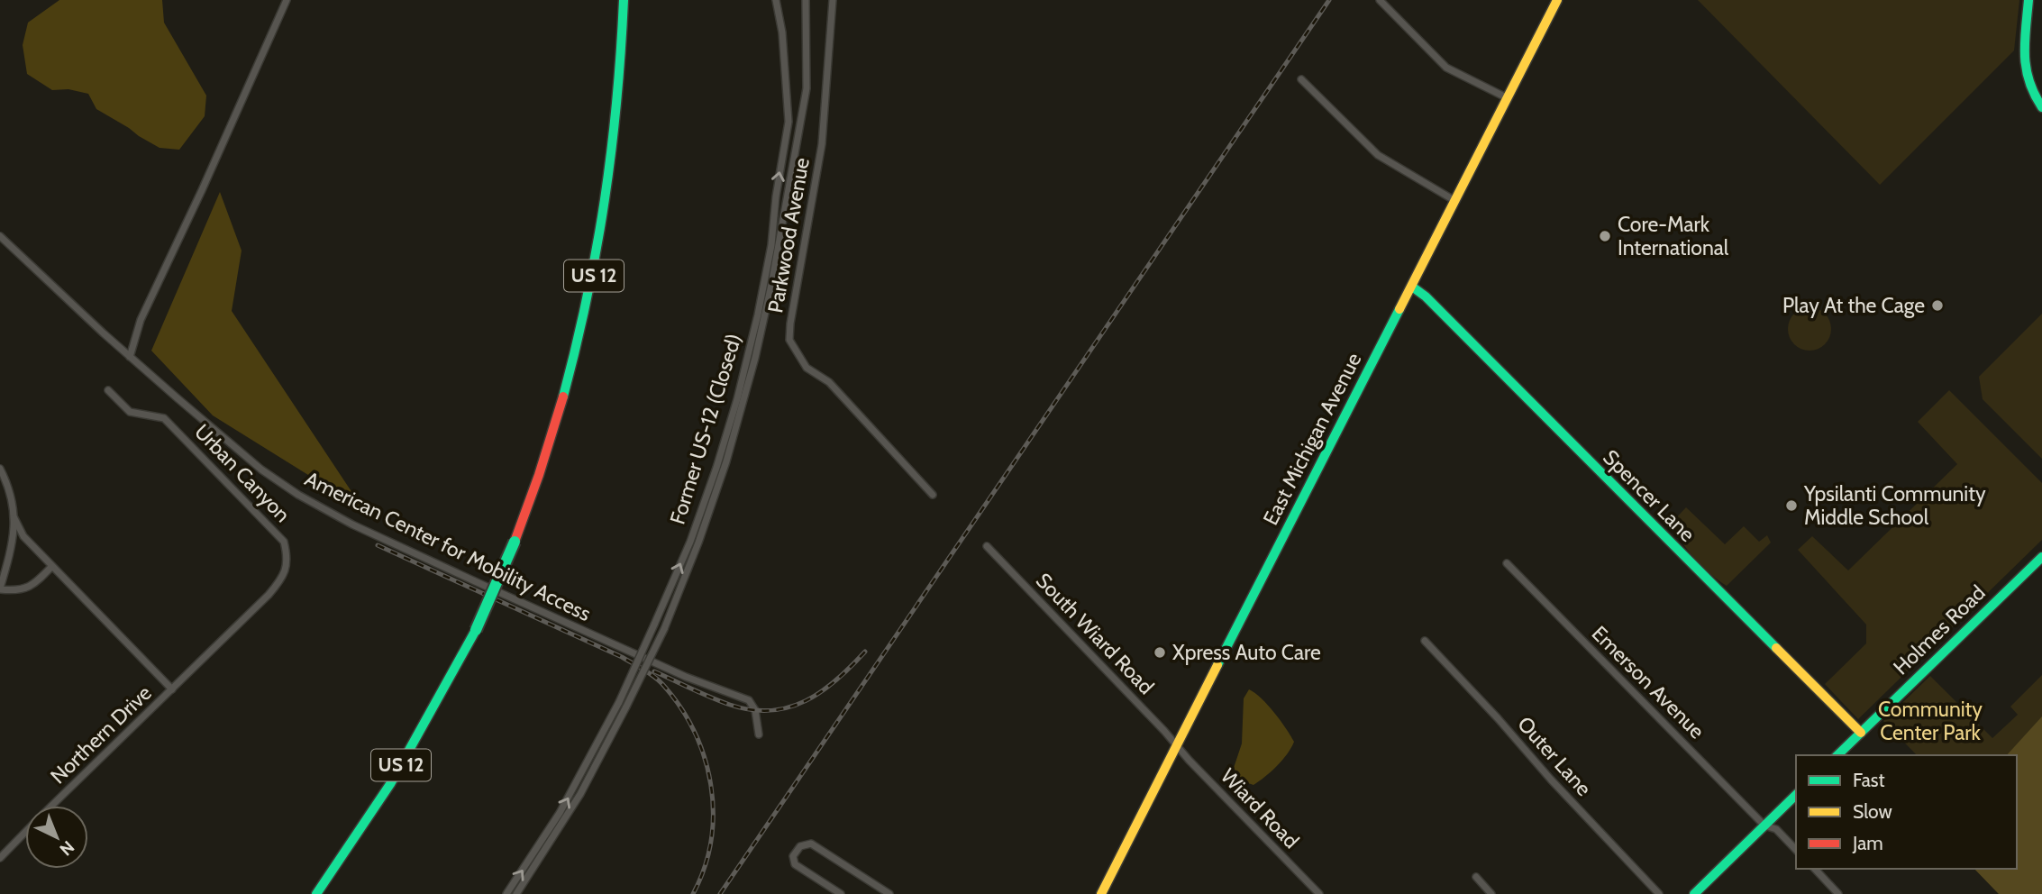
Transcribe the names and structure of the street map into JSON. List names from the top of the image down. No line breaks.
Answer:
{"streets":{"main road":["US 12","East Michigan Avenue","Spencer Lane","Holmes Road"],"street":["Parkwood Avenue","Former US-12 (Closed)","Urban Canyon","American Center for Mobility Access","South Wiard Road","Emerson Avenue","Northern Drive","Outer Lane","Wiard Road"]},"crossings":[["East Michigan Avenue","Spencer Lane"],["East Michigan Avenue","South Wiard Road"],["East Michigan Avenue","Wiard Road"],["Urban Canyon","Northern Drive"],["Spencer Lane","Holmes Road"],["South Wiard Road","Wiard Road"]],"parks":["Community Center Park"],"places":["Core-Mark International","Play At the Cage","Ypsilanti Community Middle School","Xpress Auto Care"],"legend":["Fast","Slow","Jam"],"north":"bottom right"}
